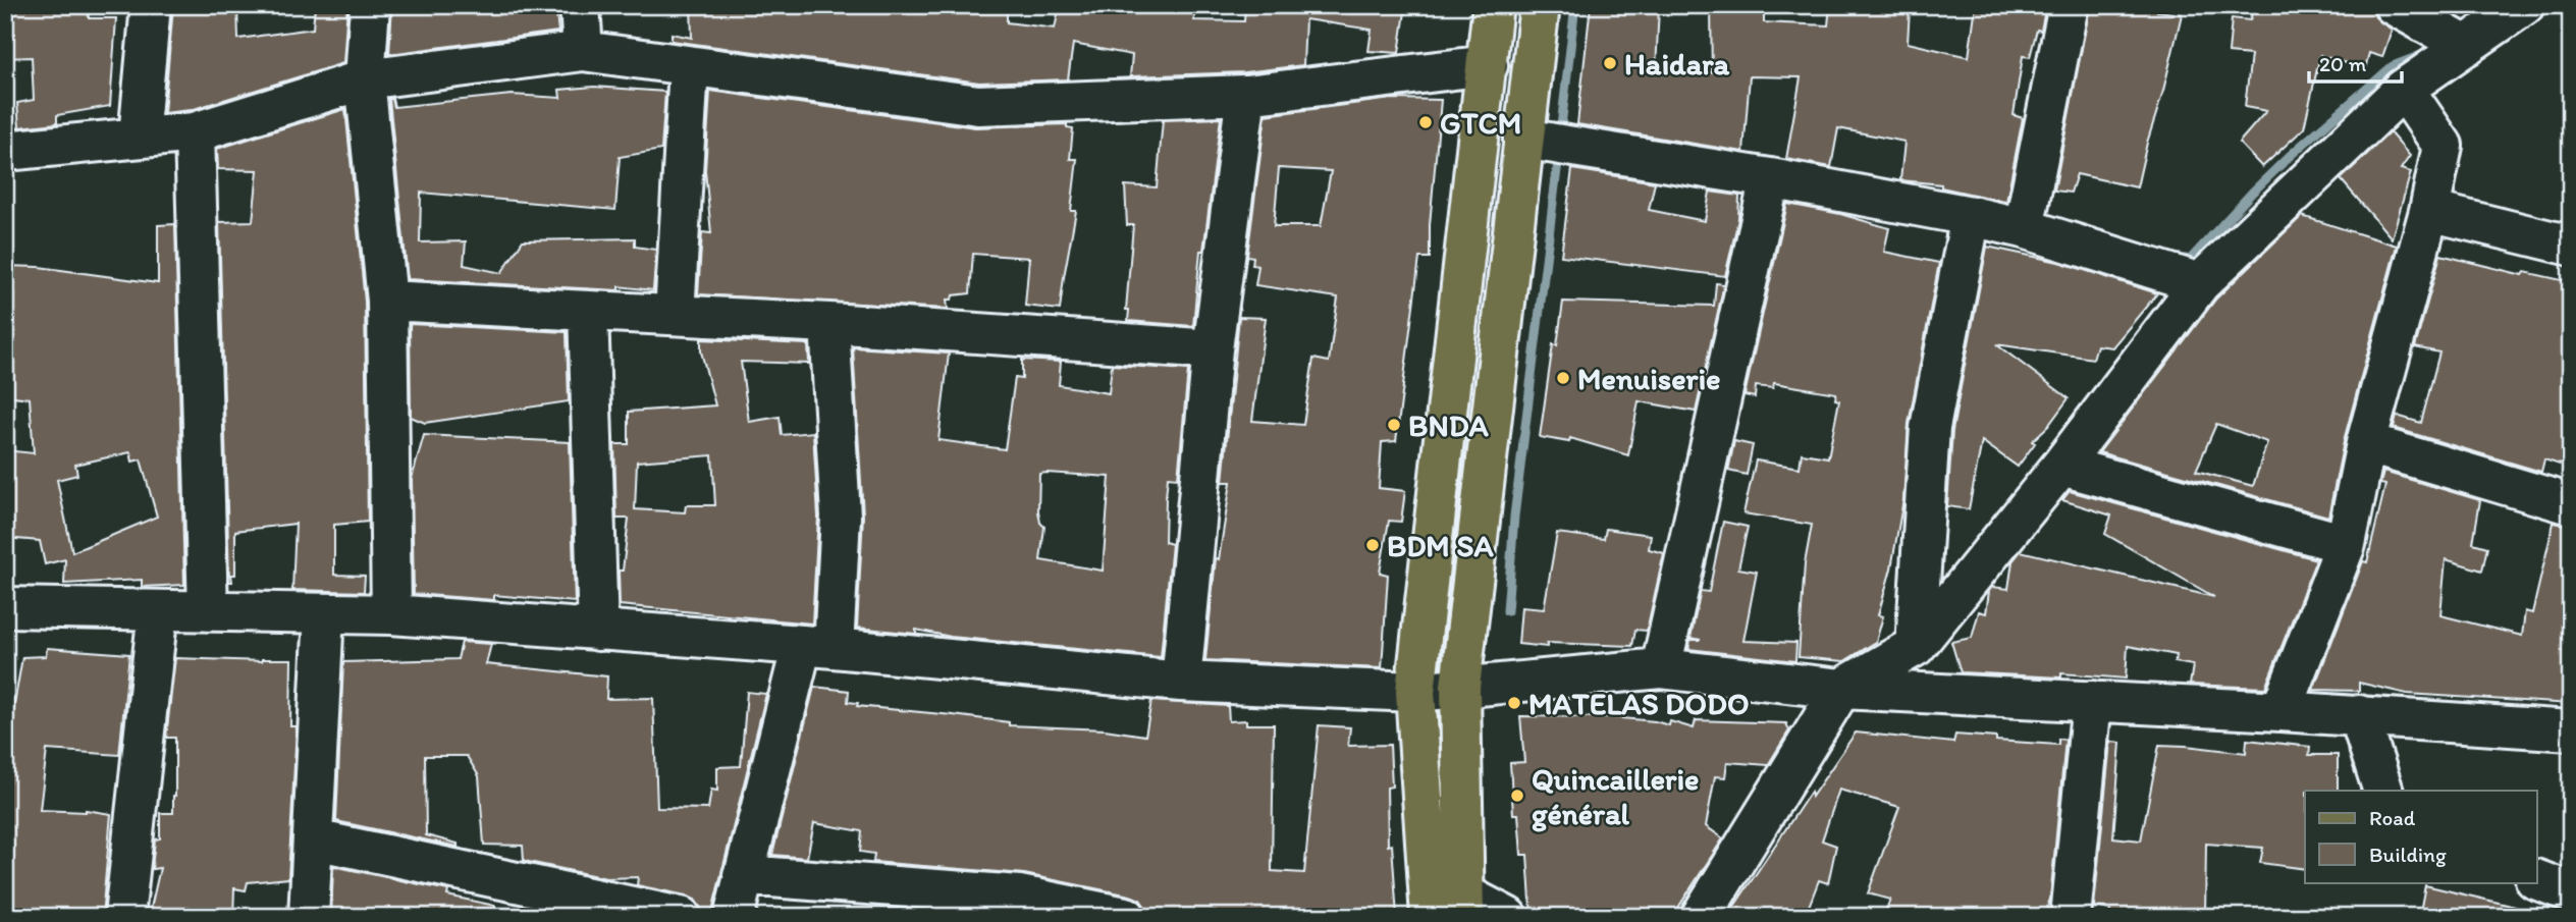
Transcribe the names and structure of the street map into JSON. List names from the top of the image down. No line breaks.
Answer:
{"places":["Haidara","GTCM","Menuiserie","BNDA","BDM SA","MATELAS DODO","Quincaillerie général"],"legend":["Road","Building"],"scale_bar":"20 m"}
